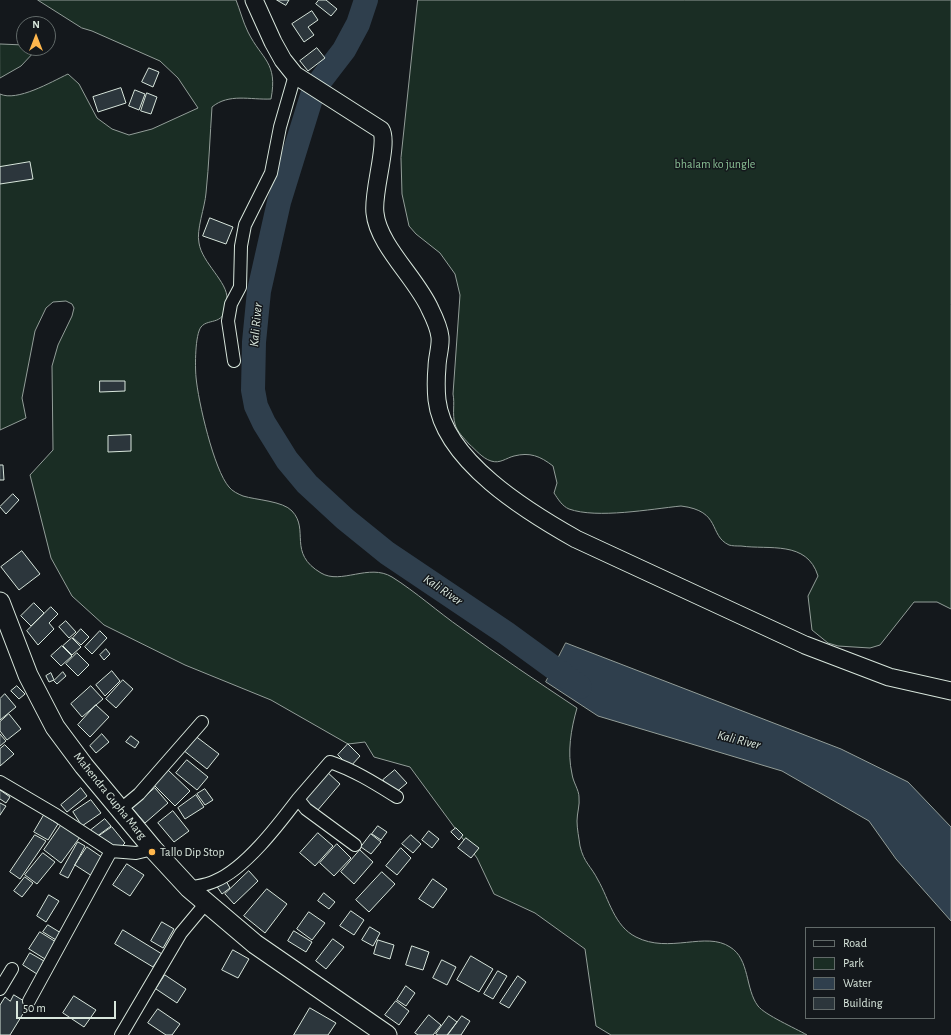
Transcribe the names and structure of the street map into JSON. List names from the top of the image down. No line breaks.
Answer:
{"streets":{"main road":["Mahendra Gupha Marg"]},"water":["Kali River"],"parks":["bhalam ko jungle"],"places":["Tallo Dip Stop"],"legend":["Road","Park","Water","Building"],"scale_bar":"50 m","north":"top"}
